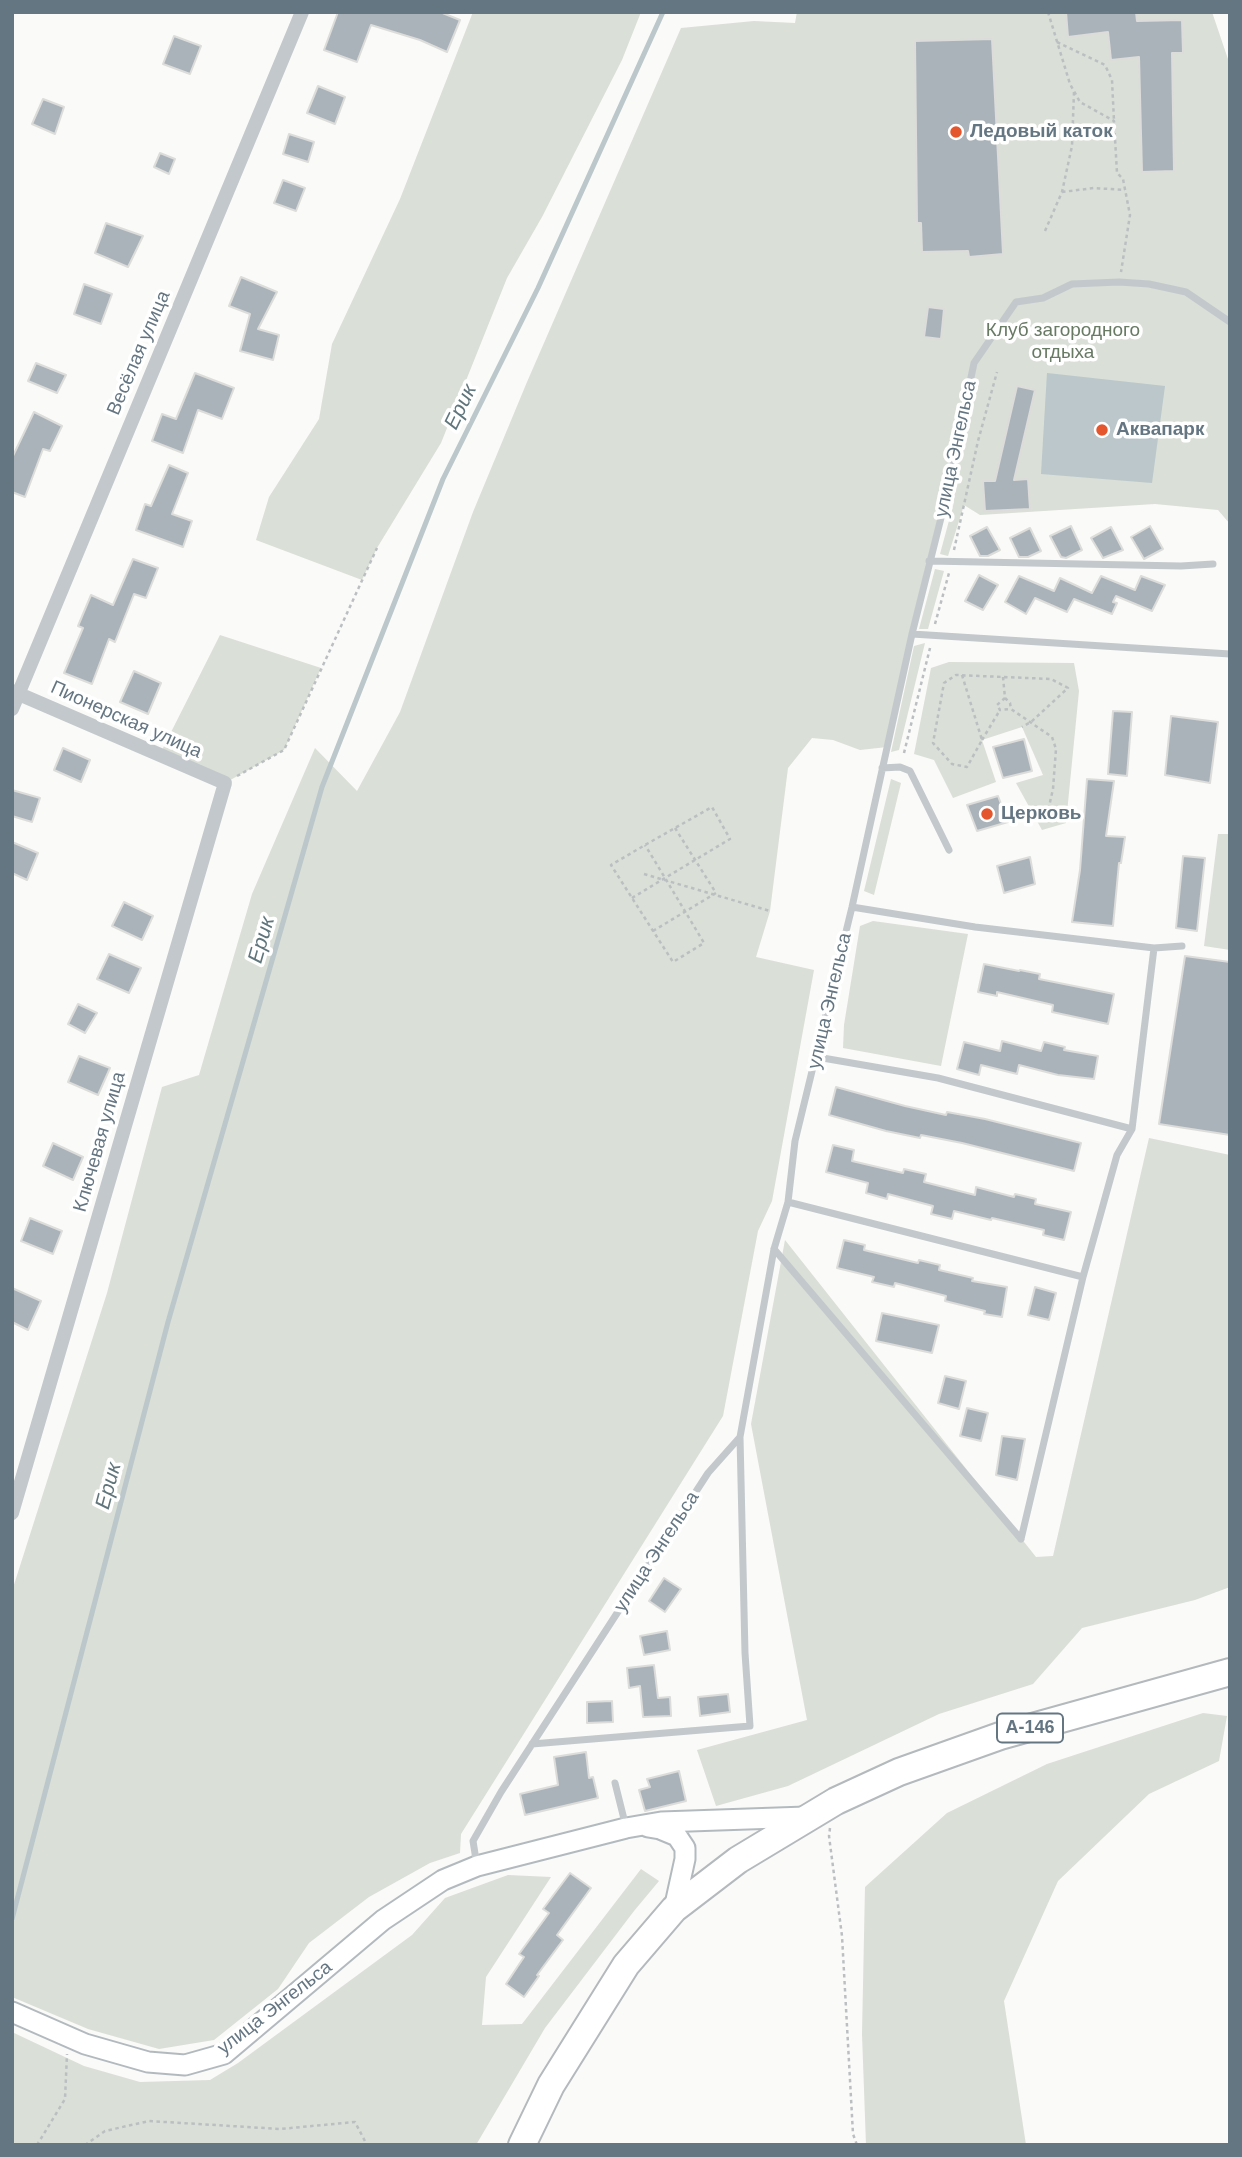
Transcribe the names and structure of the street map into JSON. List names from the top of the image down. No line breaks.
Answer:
{"streets":{"highway":["А-146"],"street":["Весёлая улица","улица Энгельса","Пионерская улица","Ключевая улица"]},"crossings":[["Весёлая улица","Пионерская улица"],["улица Энгельса","А-146"],["Пионерская улица","Ключевая улица"]],"water":["Ерик"],"parks":["Клуб загородного отдыха"],"places":["Ледовый каток","Аквапарк","Церковь"]}
